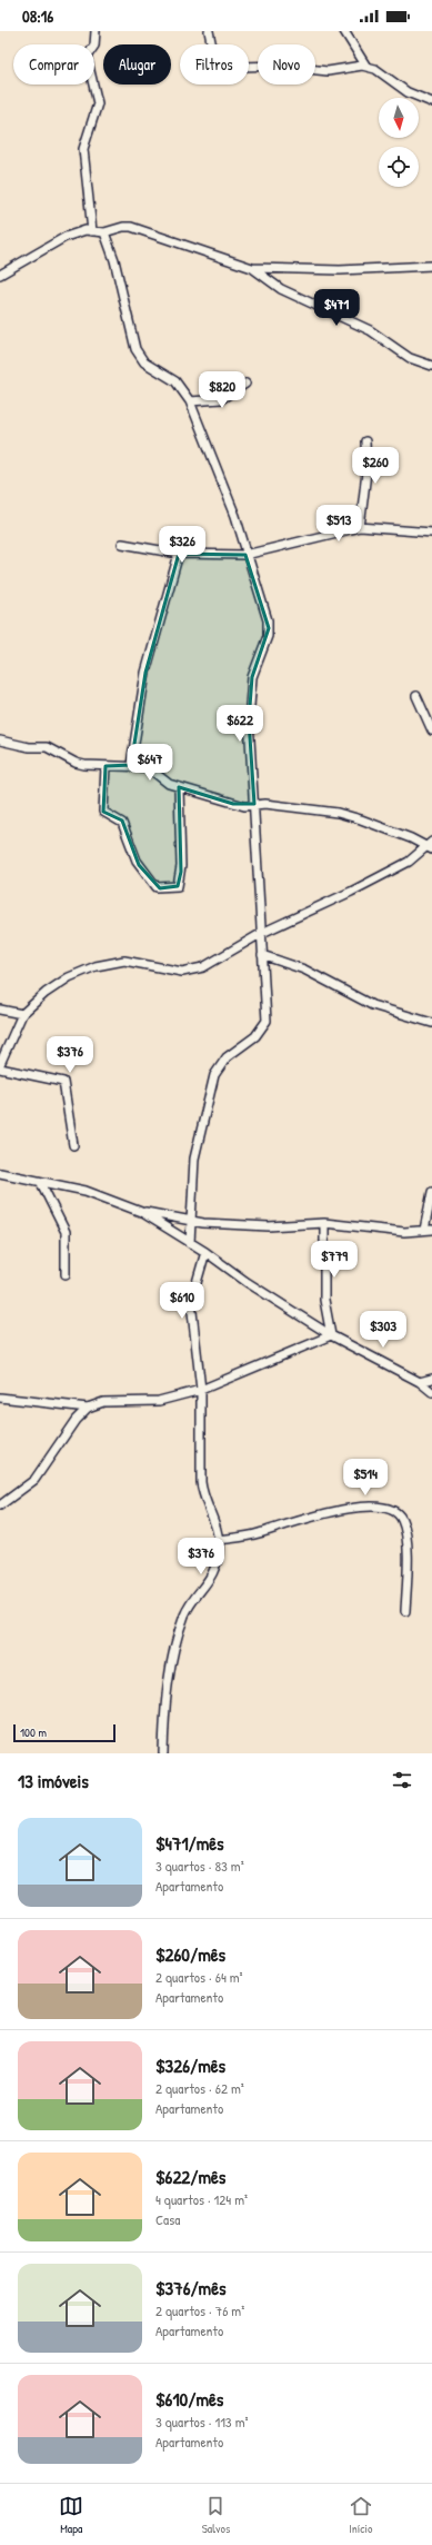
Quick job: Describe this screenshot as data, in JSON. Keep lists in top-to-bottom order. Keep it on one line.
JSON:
{"scale_bar":"100 m","north":"bottom","page":{"status":"08:16","chip":["Comprar","Alugar","Filtros","Novo"],"price":["$471","$820","$260","$513","$326","$622","$647","$376","$779","$610","$303","$514","$376"],"scale":"100 m","heading":"13 imóveis","list":[{"name":"$471/mês","note":"3 quartos · 83 m² · Apartamento"},{"name":"$260/mês","note":"2 quartos · 64 m² · Apartamento"},{"name":"$326/mês","note":"2 quartos · 62 m² · Apartamento"},{"name":"$622/mês","note":"4 quartos · 124 m² · Casa"},{"name":"$376/mês","note":"2 quartos · 76 m² · Apartamento"},{"name":"$610/mês","note":"3 quartos · 113 m² · Apartamento"}],"tabs":["Mapa","Salvos","Início"]}}
